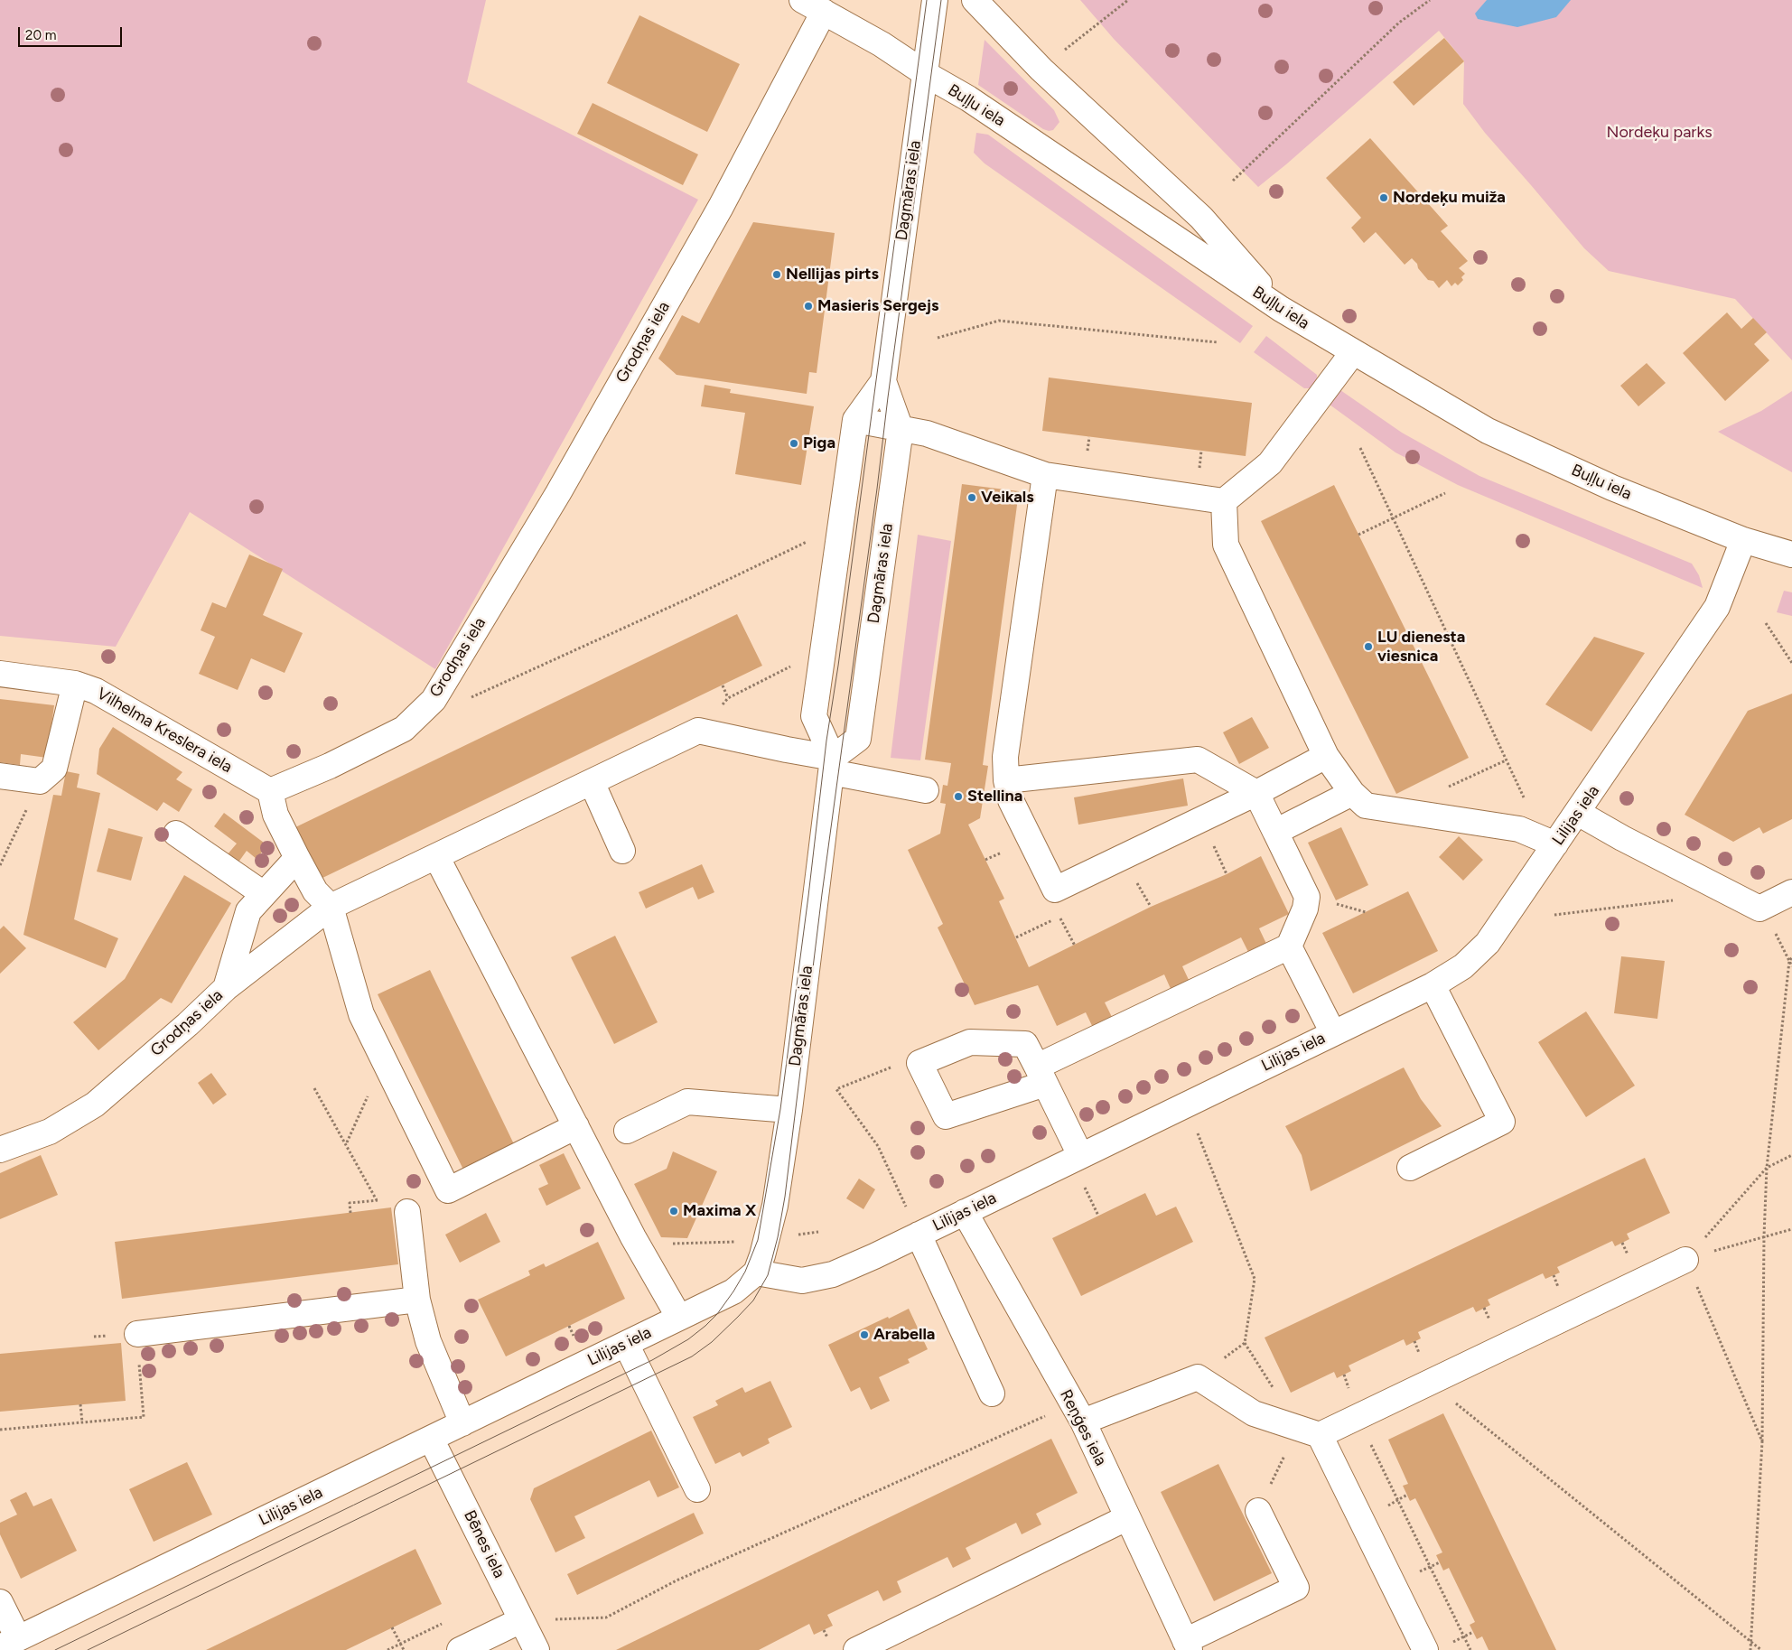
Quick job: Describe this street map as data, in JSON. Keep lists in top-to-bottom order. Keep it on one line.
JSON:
{"streets":{"street":["Buļļu iela","Dagmāras iela","Grodņas iela","Vilhelma Kreslera iela","Lilijas iela","Reņģes iela","Bēnes iela"]},"crossings":[["Buļļu iela","Dagmāras iela"],["Buļļu iela","Grodņas iela"],["Buļļu iela","Lilijas iela"],["Dagmāras iela","Lilijas iela"],["Grodņas iela","Vilhelma Kreslera iela"],["Lilijas iela","Reņģes iela"],["Lilijas iela","Bēnes iela"]],"parks":["Nordeķu parks"],"places":["Nordeķu muiža","Nellijas pirts","Masieris Sergejs","Piga","Veikals","LU dienesta viesnica","Stellina","Maxima X","Arabella"],"scale_bar":"20 m"}
